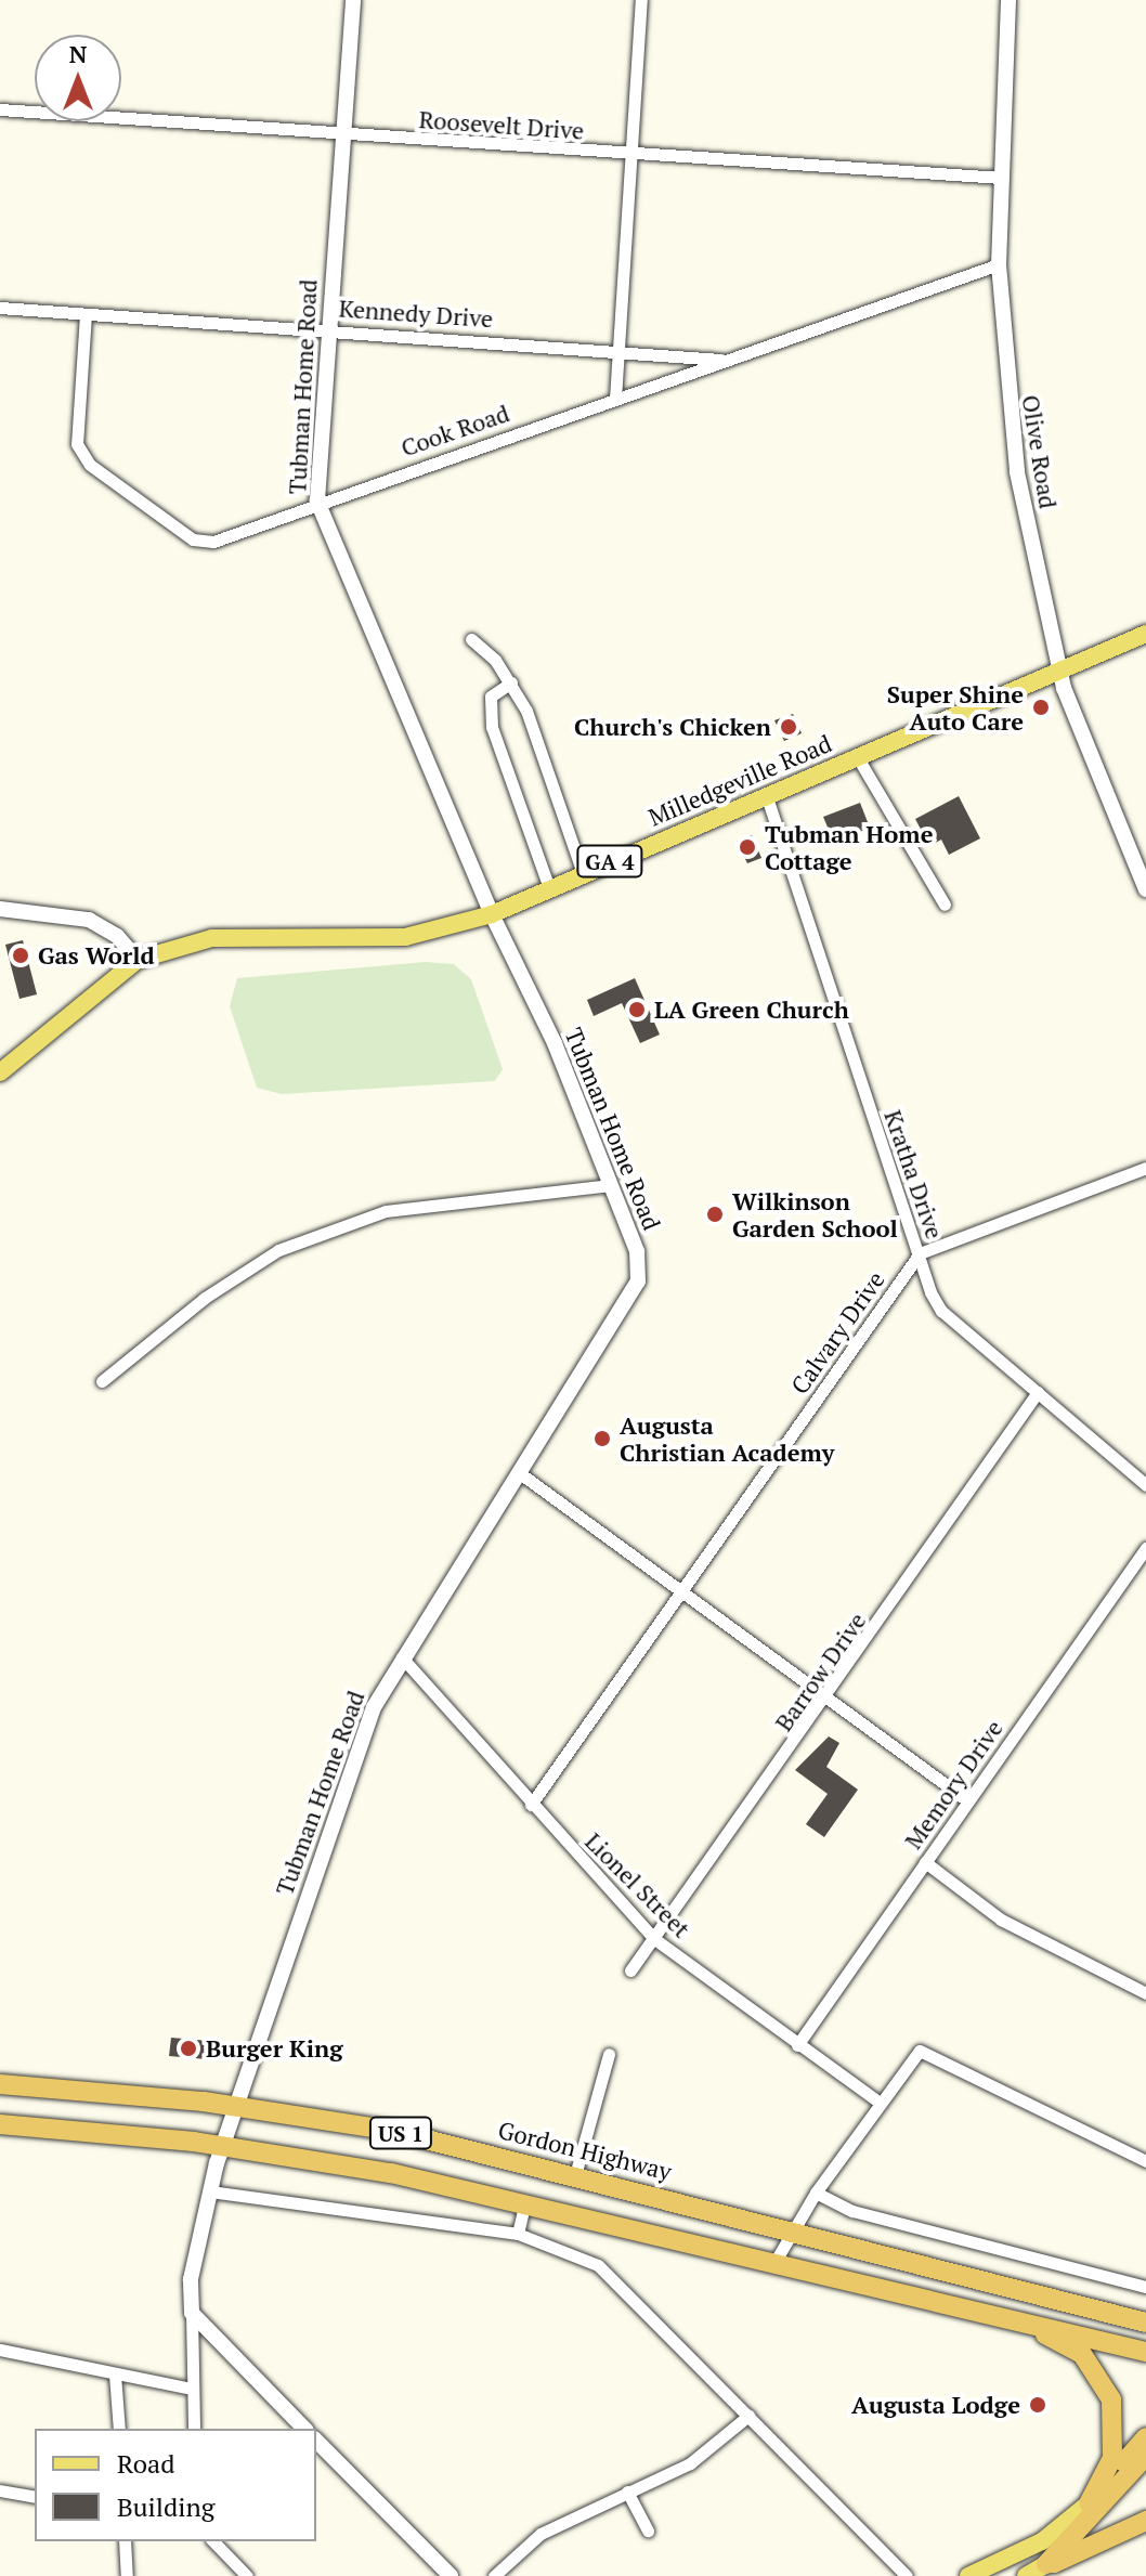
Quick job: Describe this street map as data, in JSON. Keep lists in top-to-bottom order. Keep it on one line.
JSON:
{"streets":{"highway":["US 1","Gordon Highway"],"main road":["Milledgeville Road","GA 4"],"street":["Roosevelt Drive","Kennedy Drive","Tubman Home Road","Cook Road","Olive Road","Kratha Drive","Calvary Drive","Barrow Drive","Memory Drive","Lionel Street"]},"crossings":[["Roosevelt Drive","Tubman Home Road"],["Roosevelt Drive","Olive Road"],["Kennedy Drive","Tubman Home Road"],["Kennedy Drive","Cook Road"],["Tubman Home Road","Cook Road"],["Tubman Home Road","Milledgeville Road"],["Tubman Home Road","Lionel Street"],["Tubman Home Road","US 1"],["Tubman Home Road","Gordon Highway"],["Cook Road","Olive Road"],["Olive Road","Milledgeville Road"],["Milledgeville Road","GA 4"],["Milledgeville Road","Kratha Drive"],["Kratha Drive","Calvary Drive"],["Kratha Drive","Barrow Drive"],["Calvary Drive","Lionel Street"],["Barrow Drive","Lionel Street"],["Memory Drive","Lionel Street"]],"places":["Super Shine Auto Care","Church's Chicken","Tubman Home Cottage","Gas World","LA Green Church","Wilkinson Garden School","Augusta Christian Academy","Burger King","Augusta Lodge"],"legend":["Road","Building"],"north":"top"}
